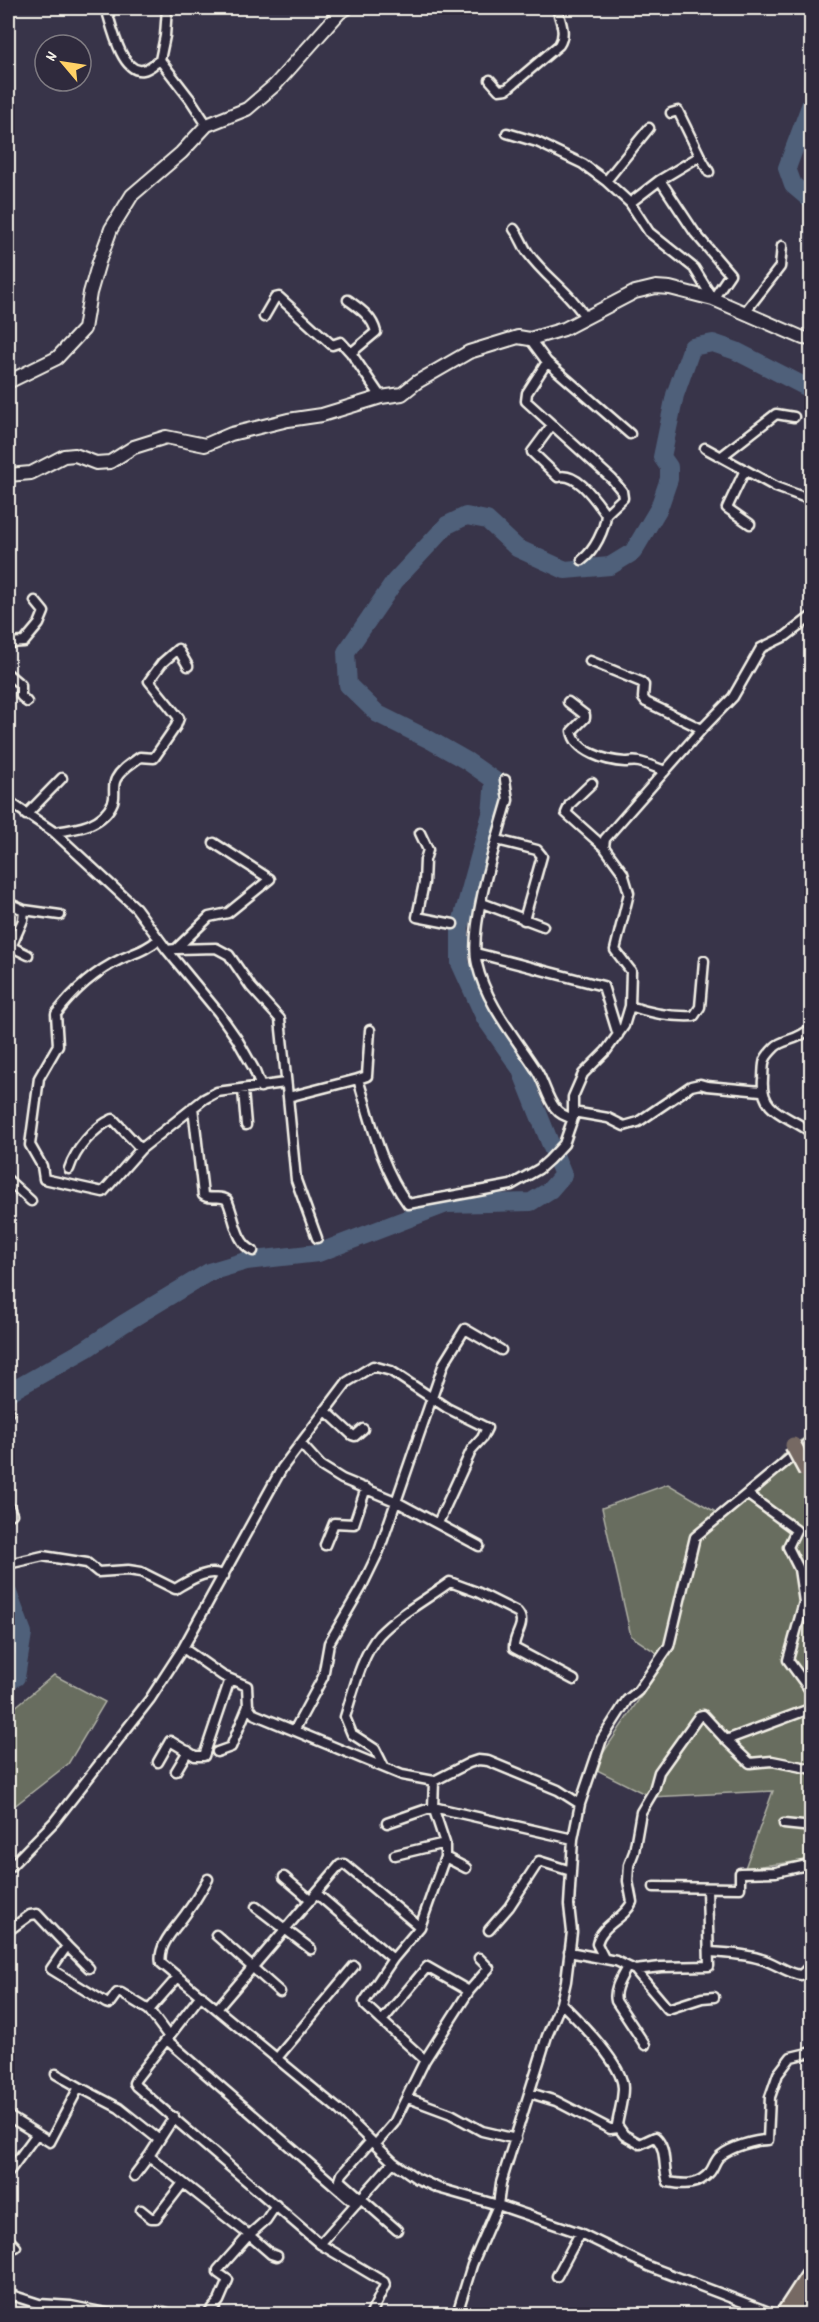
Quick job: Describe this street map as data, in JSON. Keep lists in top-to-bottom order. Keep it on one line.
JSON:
{"north":"top left"}
